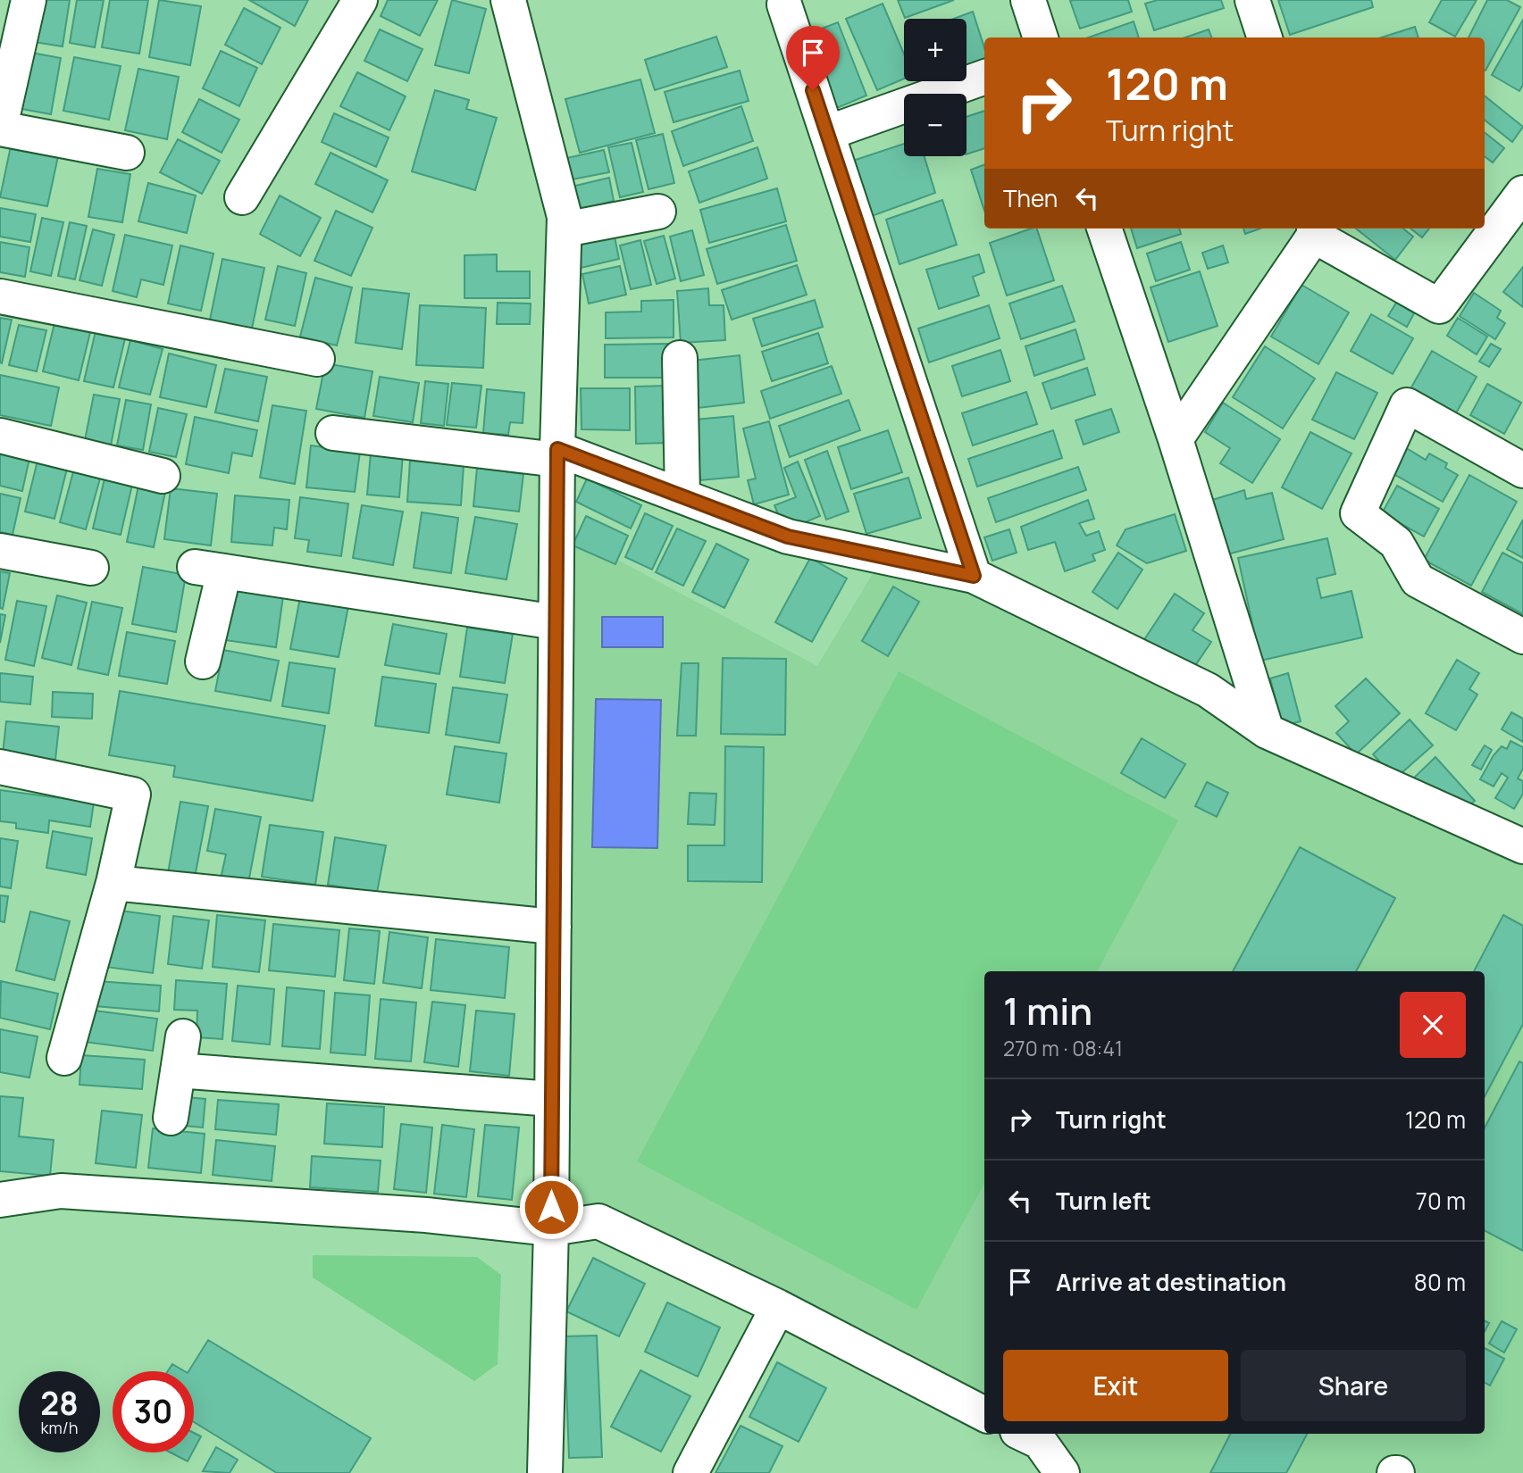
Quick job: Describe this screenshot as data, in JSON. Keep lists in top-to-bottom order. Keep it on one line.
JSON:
{"page":{"map_buttons":["+","−"],"turn":["120 m","Turn right"],"then":"Then","heading":["1 min","270 m · 08:41"],"list":[{"name":"Turn right","value":"120 m"},{"name":"Turn left","value":"70 m"},{"name":"Arrive at destination","value":"80 m"}],"buttons":["Exit","Share"],"speed":"28 km/h","limit":"30"}}
